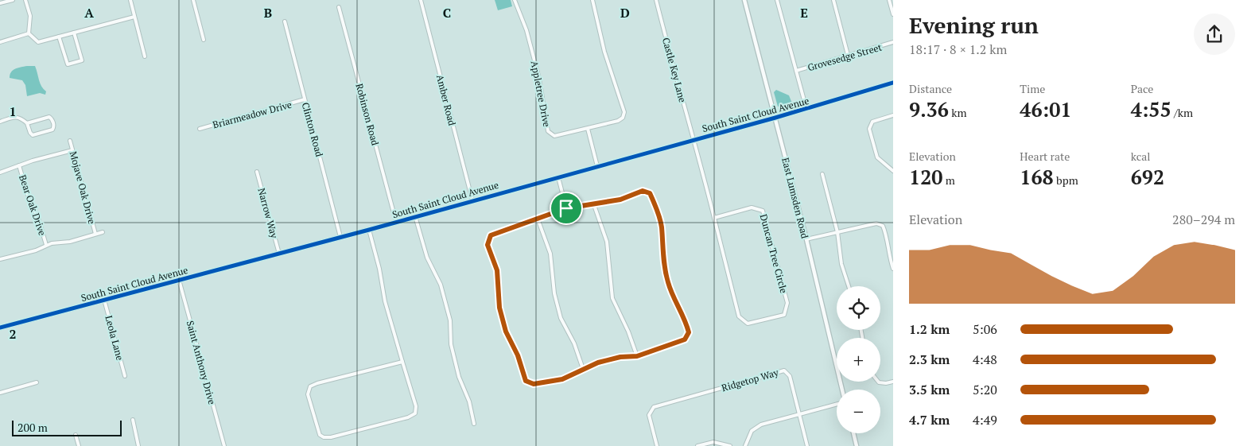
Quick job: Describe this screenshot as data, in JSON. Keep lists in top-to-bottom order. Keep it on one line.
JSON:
{"streets":{"street":["Grovesedge Street","Castle Key Lane","Appletree Drive","Amber Road","Briarmeadow Drive","Robinson Road","South Saint Cloud Avenue","Clinton Road","Mojave Oak Drive","East Lumsden Road","Bear Oak Drive","Narrow Way","Duncan Tree Circle","Leola Lane","Saint Anthony Drive","Ridgetop Way"]},"crossings":[["Castle Key Lane","South Saint Cloud Avenue"],["Castle Key Lane","Duncan Tree Circle"],["Amber Road","South Saint Cloud Avenue"],["Briarmeadow Drive","Clinton Road"],["Robinson Road","South Saint Cloud Avenue"],["South Saint Cloud Avenue","Clinton Road"],["South Saint Cloud Avenue","East Lumsden Road"],["South Saint Cloud Avenue","Narrow Way"],["South Saint Cloud Avenue","Duncan Tree Circle"],["South Saint Cloud Avenue","Leola Lane"],["South Saint Cloud Avenue","Saint Anthony Drive"]],"scale_bar":"200 m","page":{"heading":["Evening run","18:17 · 8 × 1.2 km"],"stats":[["Distance","9.36 km"],["Time","46:01"],["Pace","4:55 /km"],["Elevation","120 m"],["Heart rate","168 bpm"],["kcal","692"]],"chart":["Elevation","280–294 m"],"map_buttons":["+","−"],"list":[{"name":"1.2 km","note":"5:06"},{"name":"2.3 km","note":"4:48"},{"name":"3.5 km","note":"5:20"},{"name":"4.7 km","note":"4:49"}],"scale":"200 m"},"grid":{"columns":["A","B","C","D","E"],"rows":["1","2"]}}
